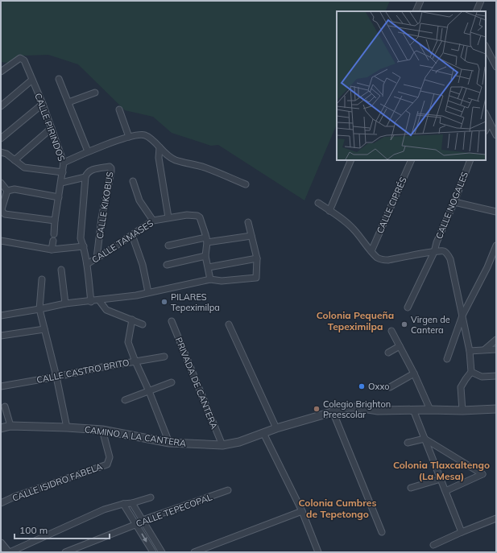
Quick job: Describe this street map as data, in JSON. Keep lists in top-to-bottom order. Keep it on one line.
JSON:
{"streets":{"street":["CALLE PIRINDOS","CALLE KIKOBUS","CALLE CIPRÉS","CALLE NOGALES","CALLE TAMASES","CALLE CASTRO BRITO","PRIVADA DE CANTERA","CAMINO A LA CANTERA","CALLE ISIDRO FABELA","CALLE TEPECOPAL"]},"crossings":[["CALLE PIRINDOS","CALLE KIKOBUS"],["CALLE KIKOBUS","CALLE TAMASES"],["PRIVADA DE CANTERA","CAMINO A LA CANTERA"],["CAMINO A LA CANTERA","CALLE ISIDRO FABELA"]],"districts":["Colonia Pequeña Tepeximilpa","Colonia Tlaxcaltengo (La Mesa)","Colonia Cumbres de Tepetongo"],"places":["PILARES Tepeximilpa","Virgen de Cantera","Oxxo","Colegio Brighton Preescolar"],"scale_bar":"100 m"}
